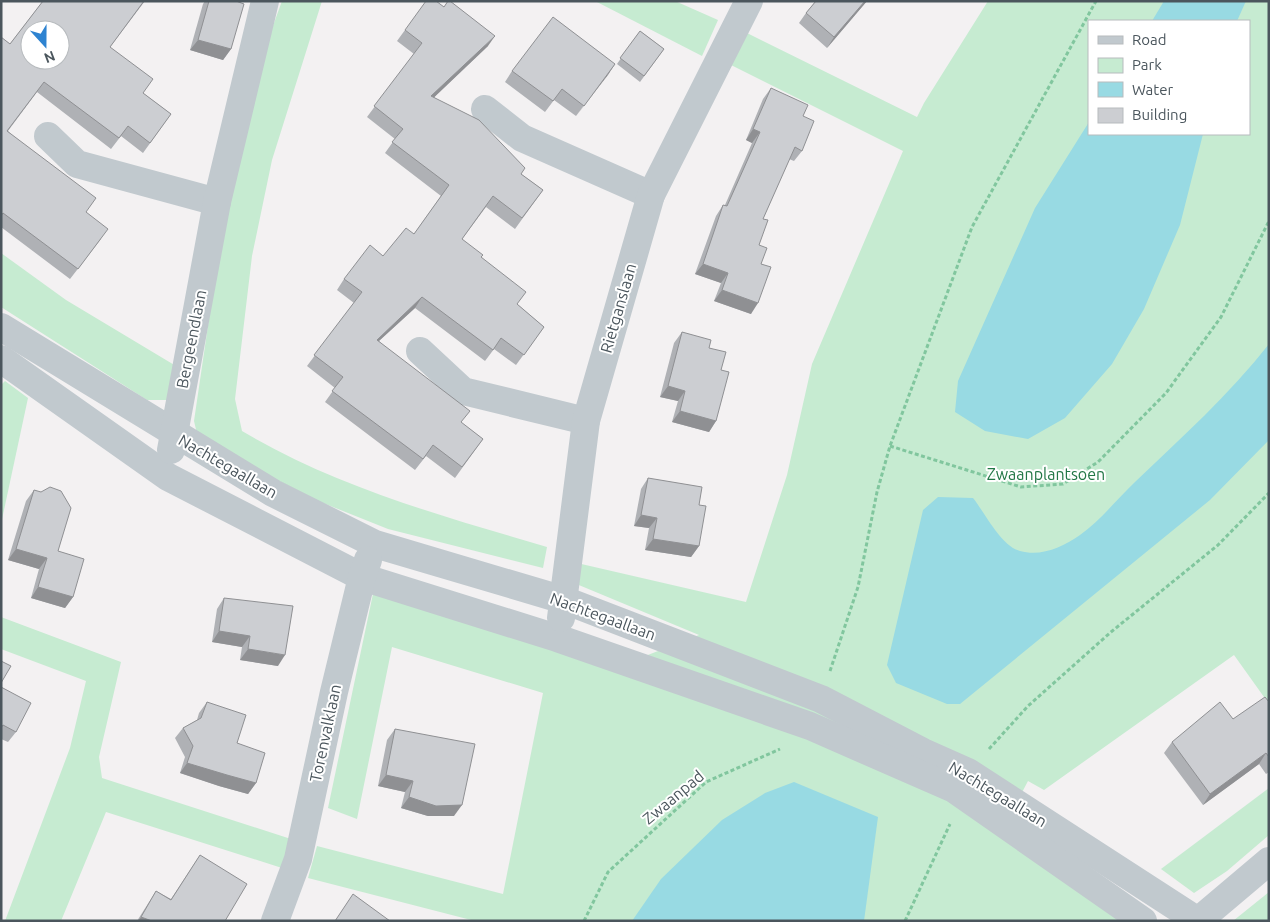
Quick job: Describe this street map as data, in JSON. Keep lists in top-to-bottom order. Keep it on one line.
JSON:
{"streets":{"street":["Rietganslaan","Bergeendlaan","Nachtegaallaan","Torenvalklaan"],"path":["Zwaanpad"]},"crossings":[["Rietganslaan","Nachtegaallaan"],["Bergeendlaan","Nachtegaallaan"],["Nachtegaallaan","Torenvalklaan"],["Nachtegaallaan","Zwaanpad"]],"parks":["Zwaanplantsoen"],"legend":["Road","Park","Water","Building"],"north":"bottom"}
